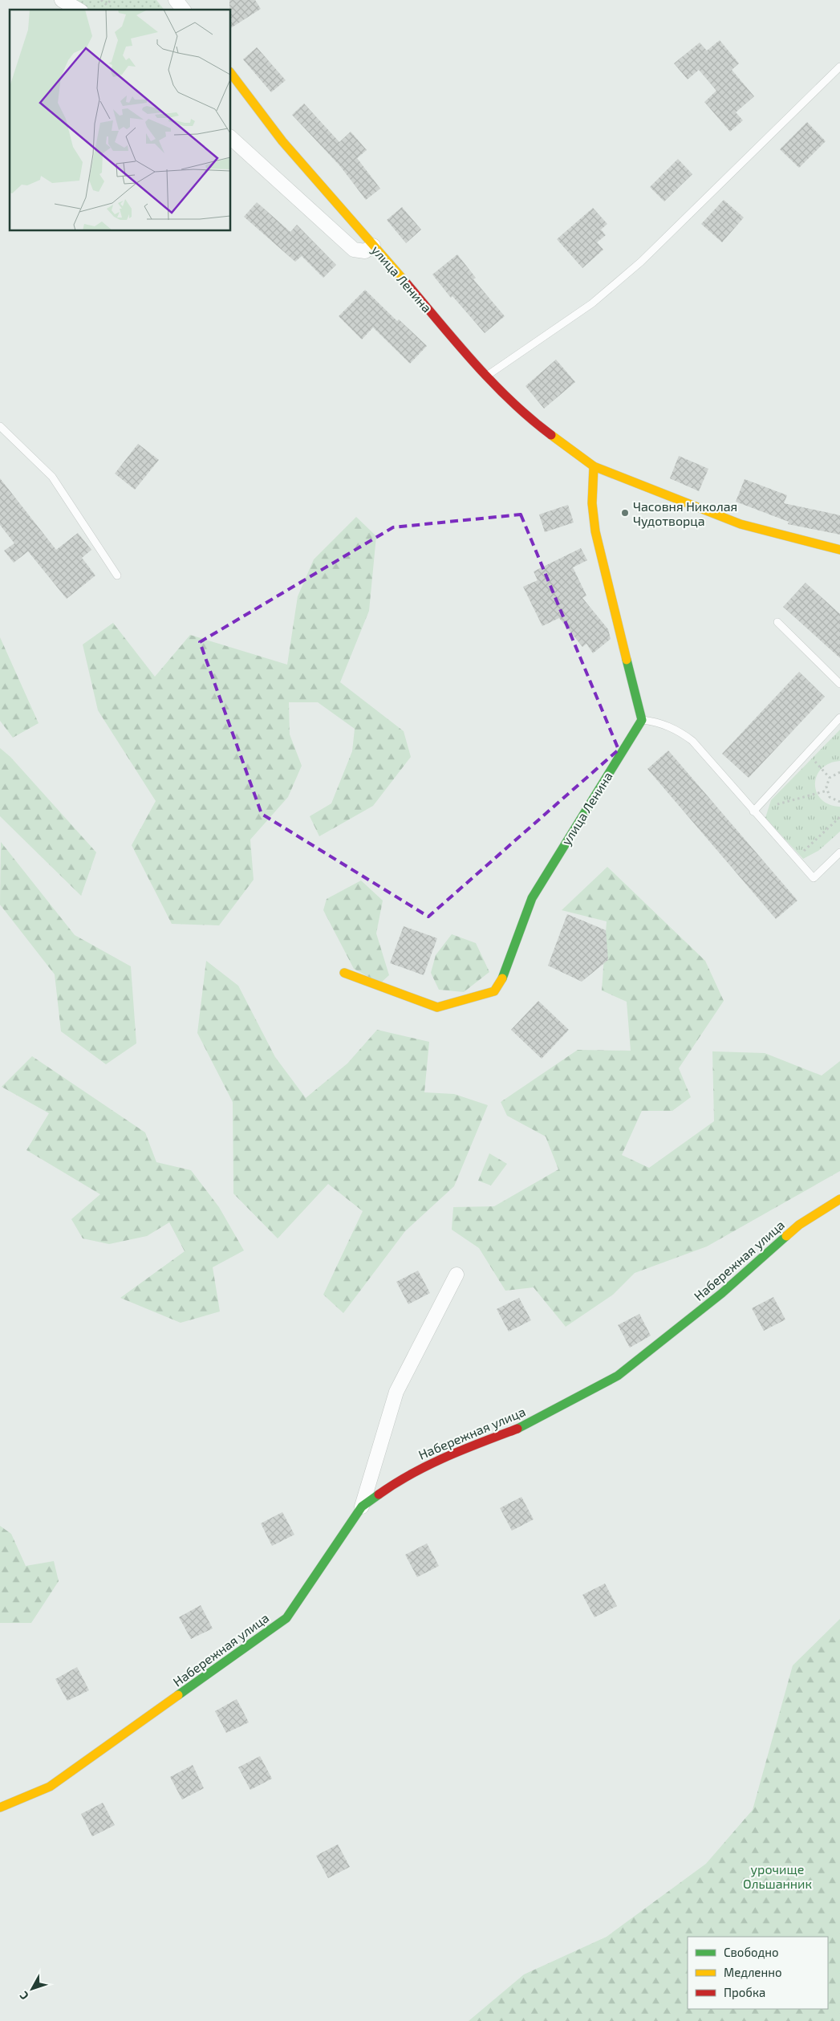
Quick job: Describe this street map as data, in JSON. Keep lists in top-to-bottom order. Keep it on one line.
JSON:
{"streets":{"street":["улица Ленина","Набережная улица"]},"parks":["урочище Ольшанник"],"places":["Часовня Николая Чудотворца"],"legend":["Свободно","Медленно","Пробка"],"north":"bottom left"}
